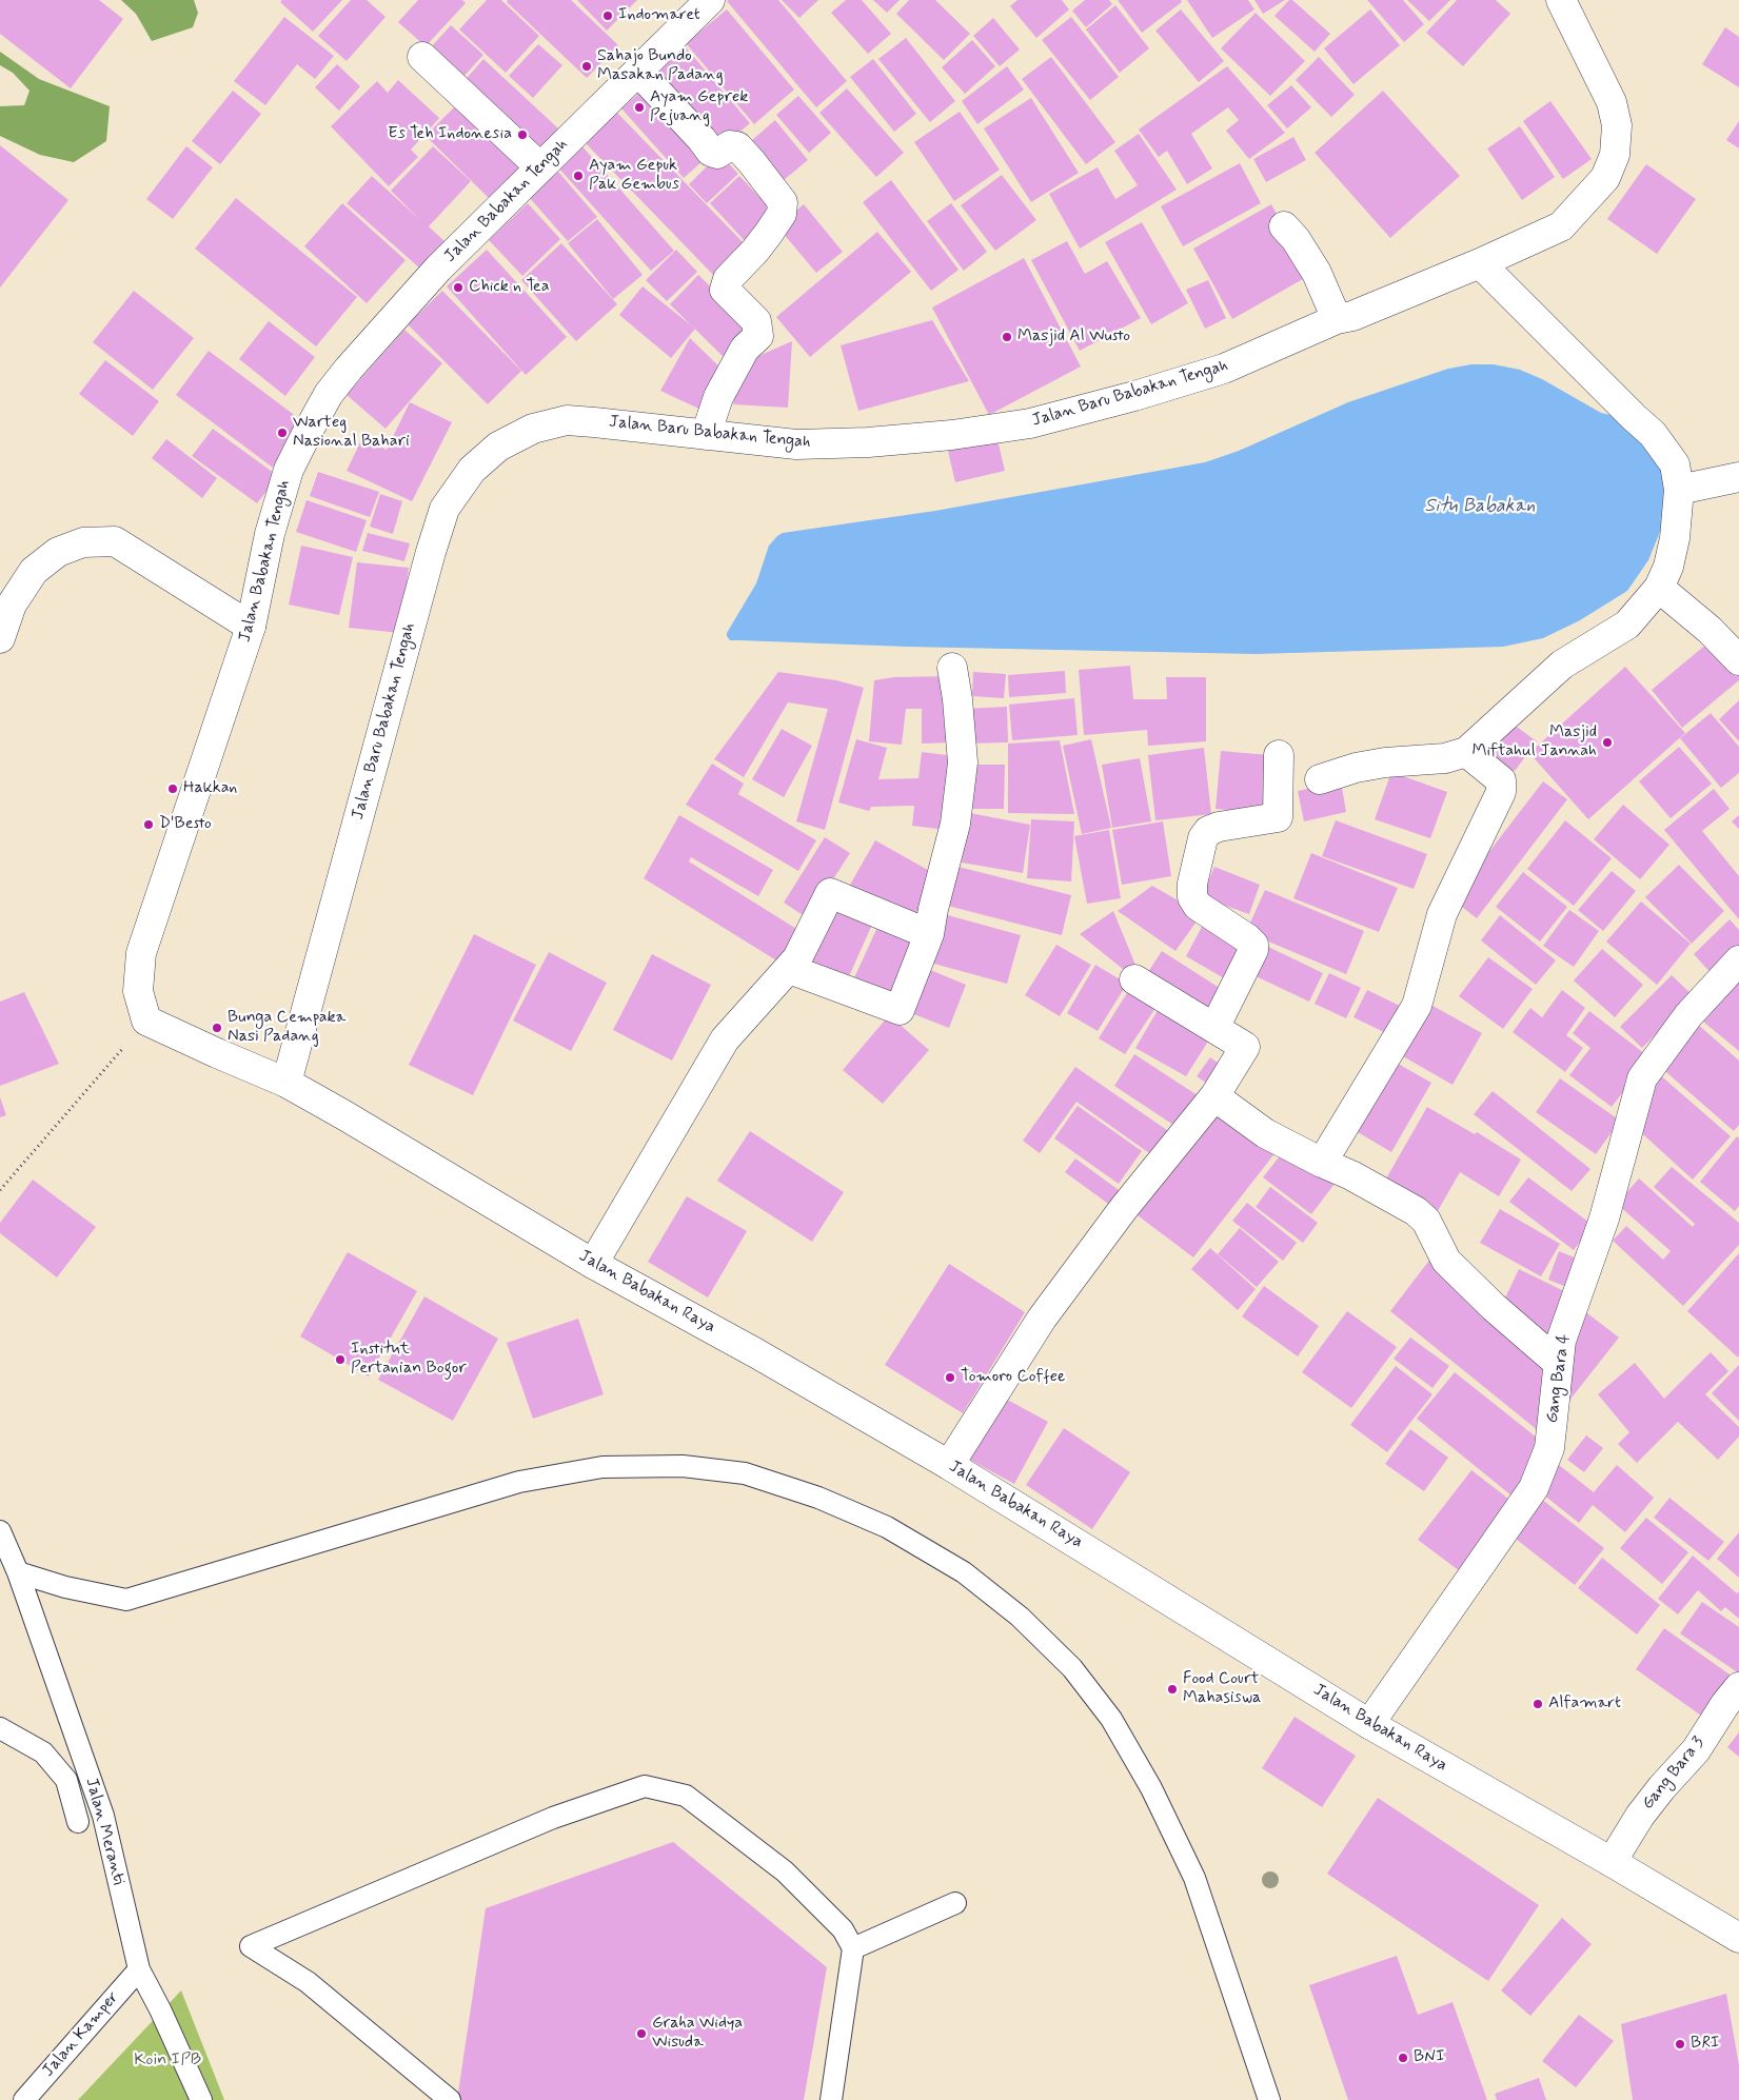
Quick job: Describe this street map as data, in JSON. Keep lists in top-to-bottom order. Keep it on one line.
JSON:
{"streets":{"street":["Jalan Babakan Tengah","Jalan Baru Babakan Tengah","Jalan Babakan Raya","Gang Bara 4","Gang Bara 3"],"lane":["Jalan Meranti","Jalan Kamper"]},"crossings":[["Jalan Baru Babakan Tengah","Jalan Babakan Raya"],["Jalan Babakan Raya","Gang Bara 4"],["Jalan Babakan Raya","Gang Bara 3"],["Jalan Meranti","Jalan Kamper"]],"water":["Situ Babakan"],"parks":["Koin IPB"],"places":["Indomaret","Sahajo Bundo Masakan Padang","Ayam Geprek Pejuang","Es Teh Indonesia","Ayam Gepuk Pak Gembus","Chick n Tea","Masjid Al Wusto","Warteg Nasional Bahari","Masjid Miftahul Jannah","Hakkan","D'Besto","Bunga Cempaka Nasi Padang","Institut Pertanian Bogor","Tomoro Coffee","Food Court Mahasiswa","Alfamart","Graha Widya Wisuda","BRI","BNI"]}
